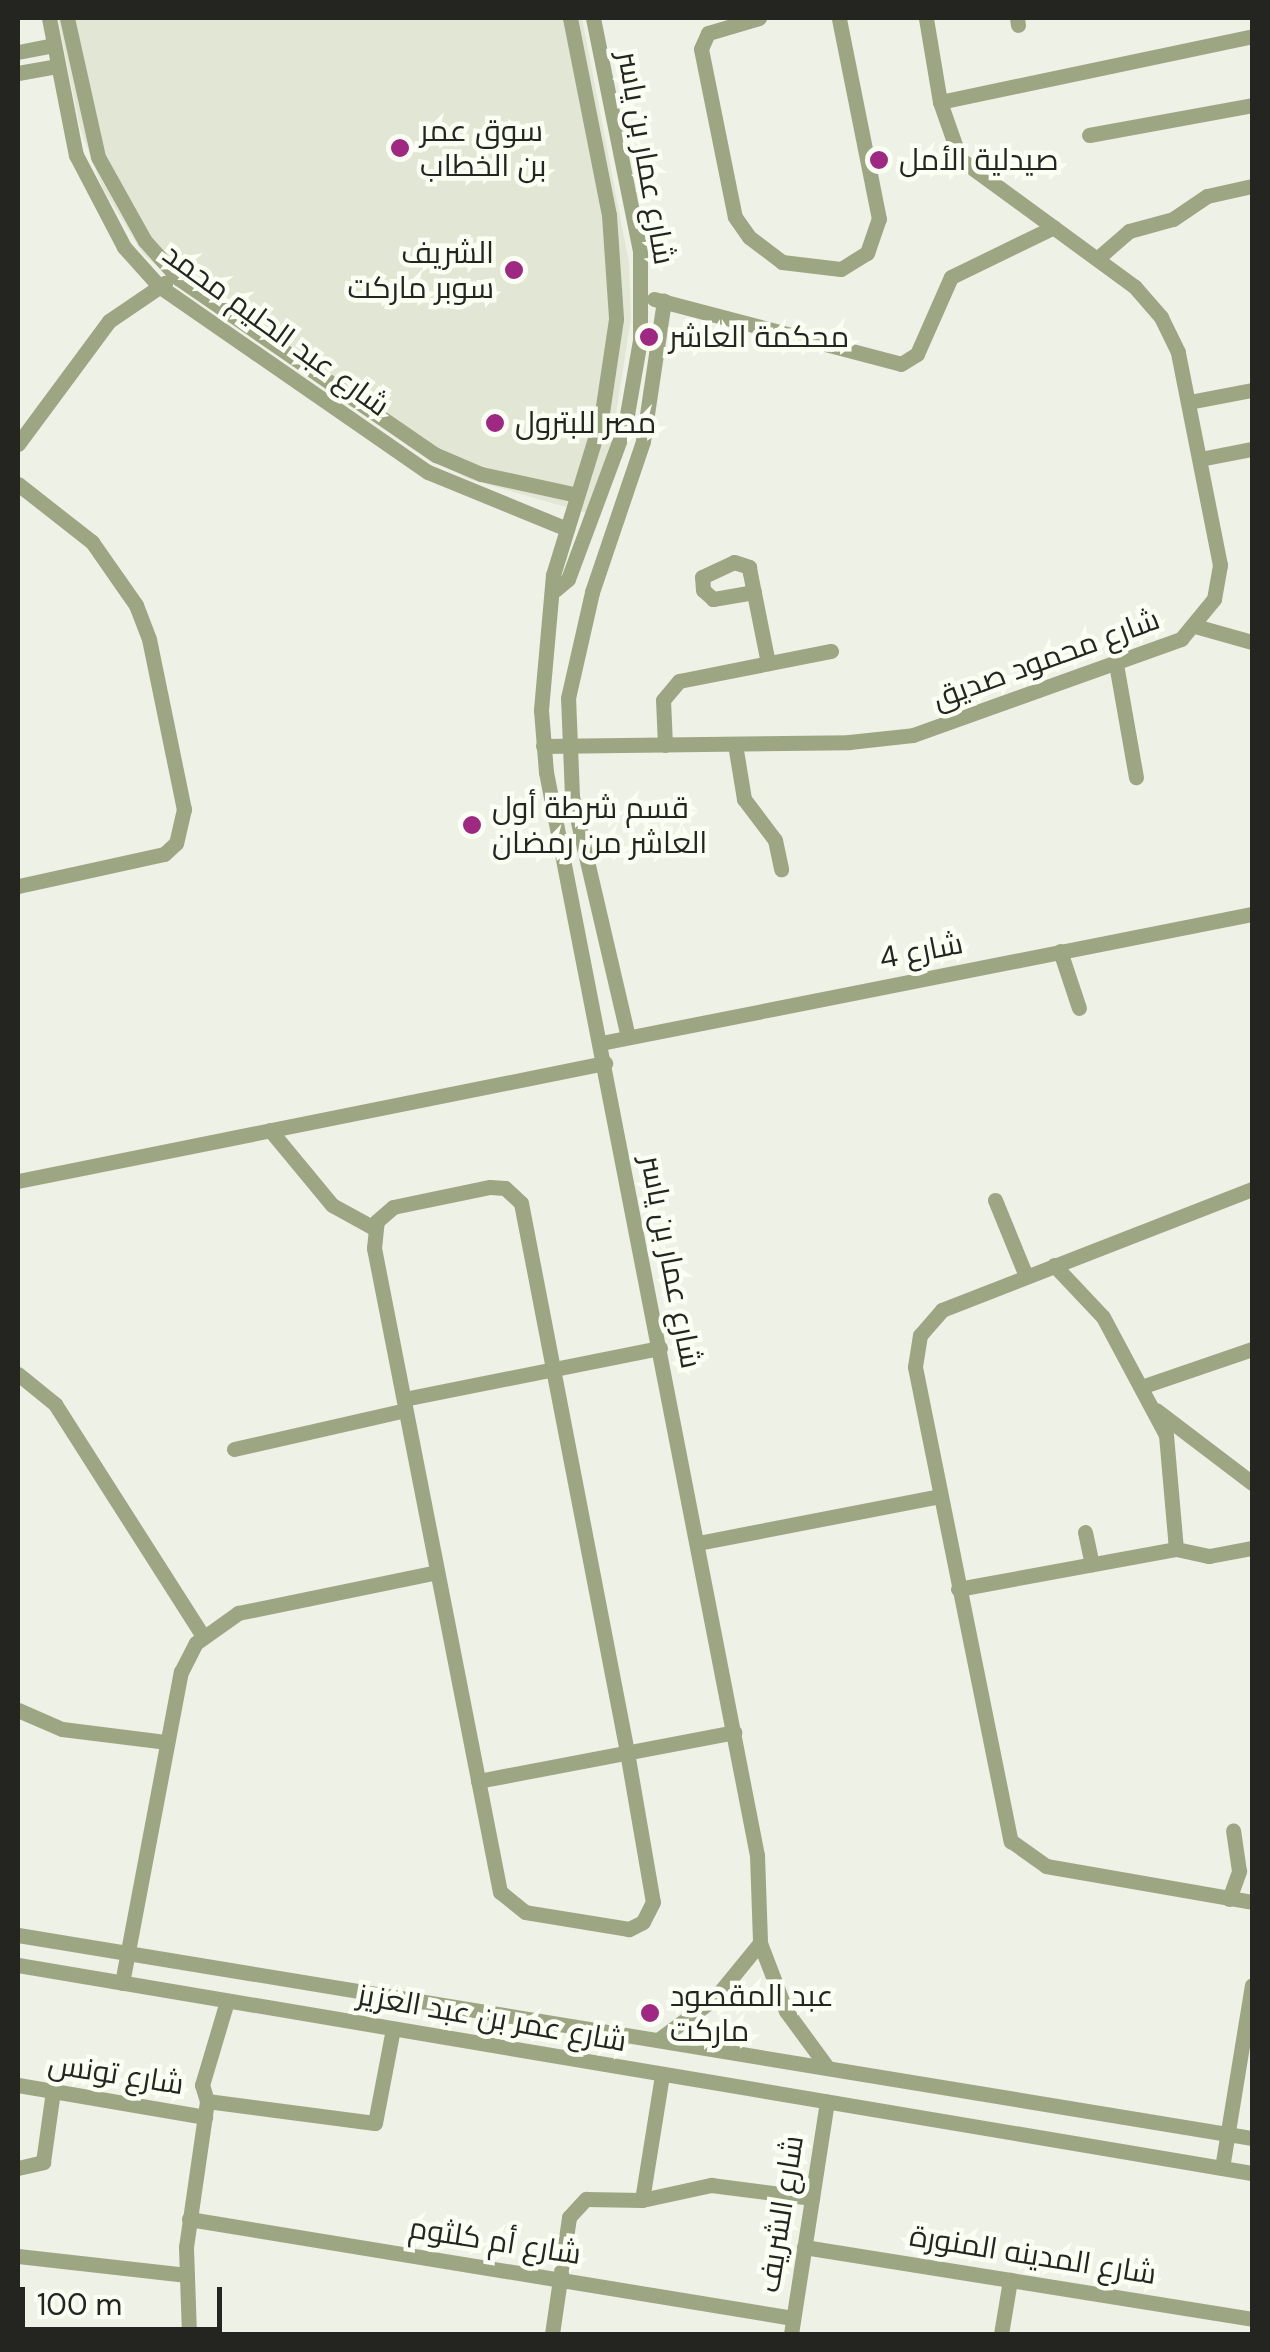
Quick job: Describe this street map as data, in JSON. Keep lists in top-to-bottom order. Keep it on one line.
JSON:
{"streets":{"street":["شارع عمار بن ياسر","شارع عبد الحليم محمد","شارع محمود صديق","شارع 4","شارع عمر بن عبد العزيز","شارع تونس","شارع الشريف","شارع أم كلثوم","شارع المدينه المنورة"]},"crossings":[["شارع عمار بن ياسر","شارع عبد الحليم محمد"],["شارع عمار بن ياسر","شارع محمود صديق"],["شارع عمار بن ياسر","شارع 4"],["شارع عمار بن ياسر","شارع عمر بن عبد العزيز"],["شارع عمر بن عبد العزيز","شارع تونس"],["شارع عمر بن عبد العزيز","شارع الشريف"],["شارع الشريف","شارع أم كلثوم"],["شارع الشريف","شارع المدينه المنورة"]],"places":["سوق عمر بن الخطاب","صيدلية الأمل","الشريف سوبر ماركت","محكمة العاشر","مصر للبترول","قسم شرطة أول العاشر من رمضان","عبد المقصود ماركت"],"scale_bar":"100 m"}
